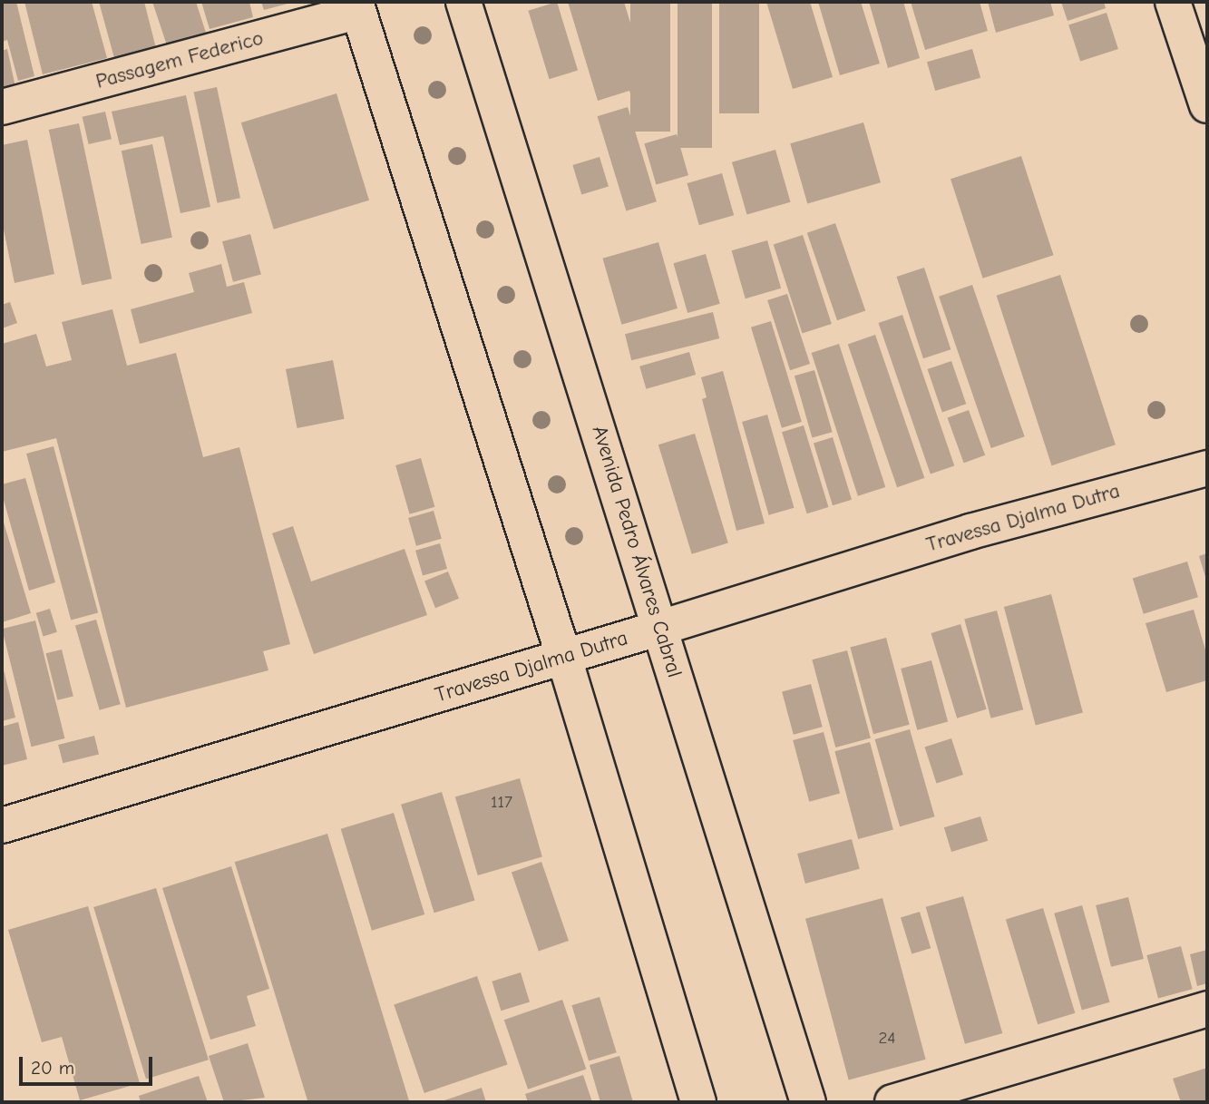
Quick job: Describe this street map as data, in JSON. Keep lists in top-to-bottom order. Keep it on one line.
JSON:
{"streets":{"main road":["Passagem Federico","Travessa Djalma Dutra","Avenida Pedro Álvares Cabral"]},"crossings":[["Travessa Djalma Dutra","Avenida Pedro Álvares Cabral"]],"house_numbers":["117","24"],"scale_bar":"20 m"}
